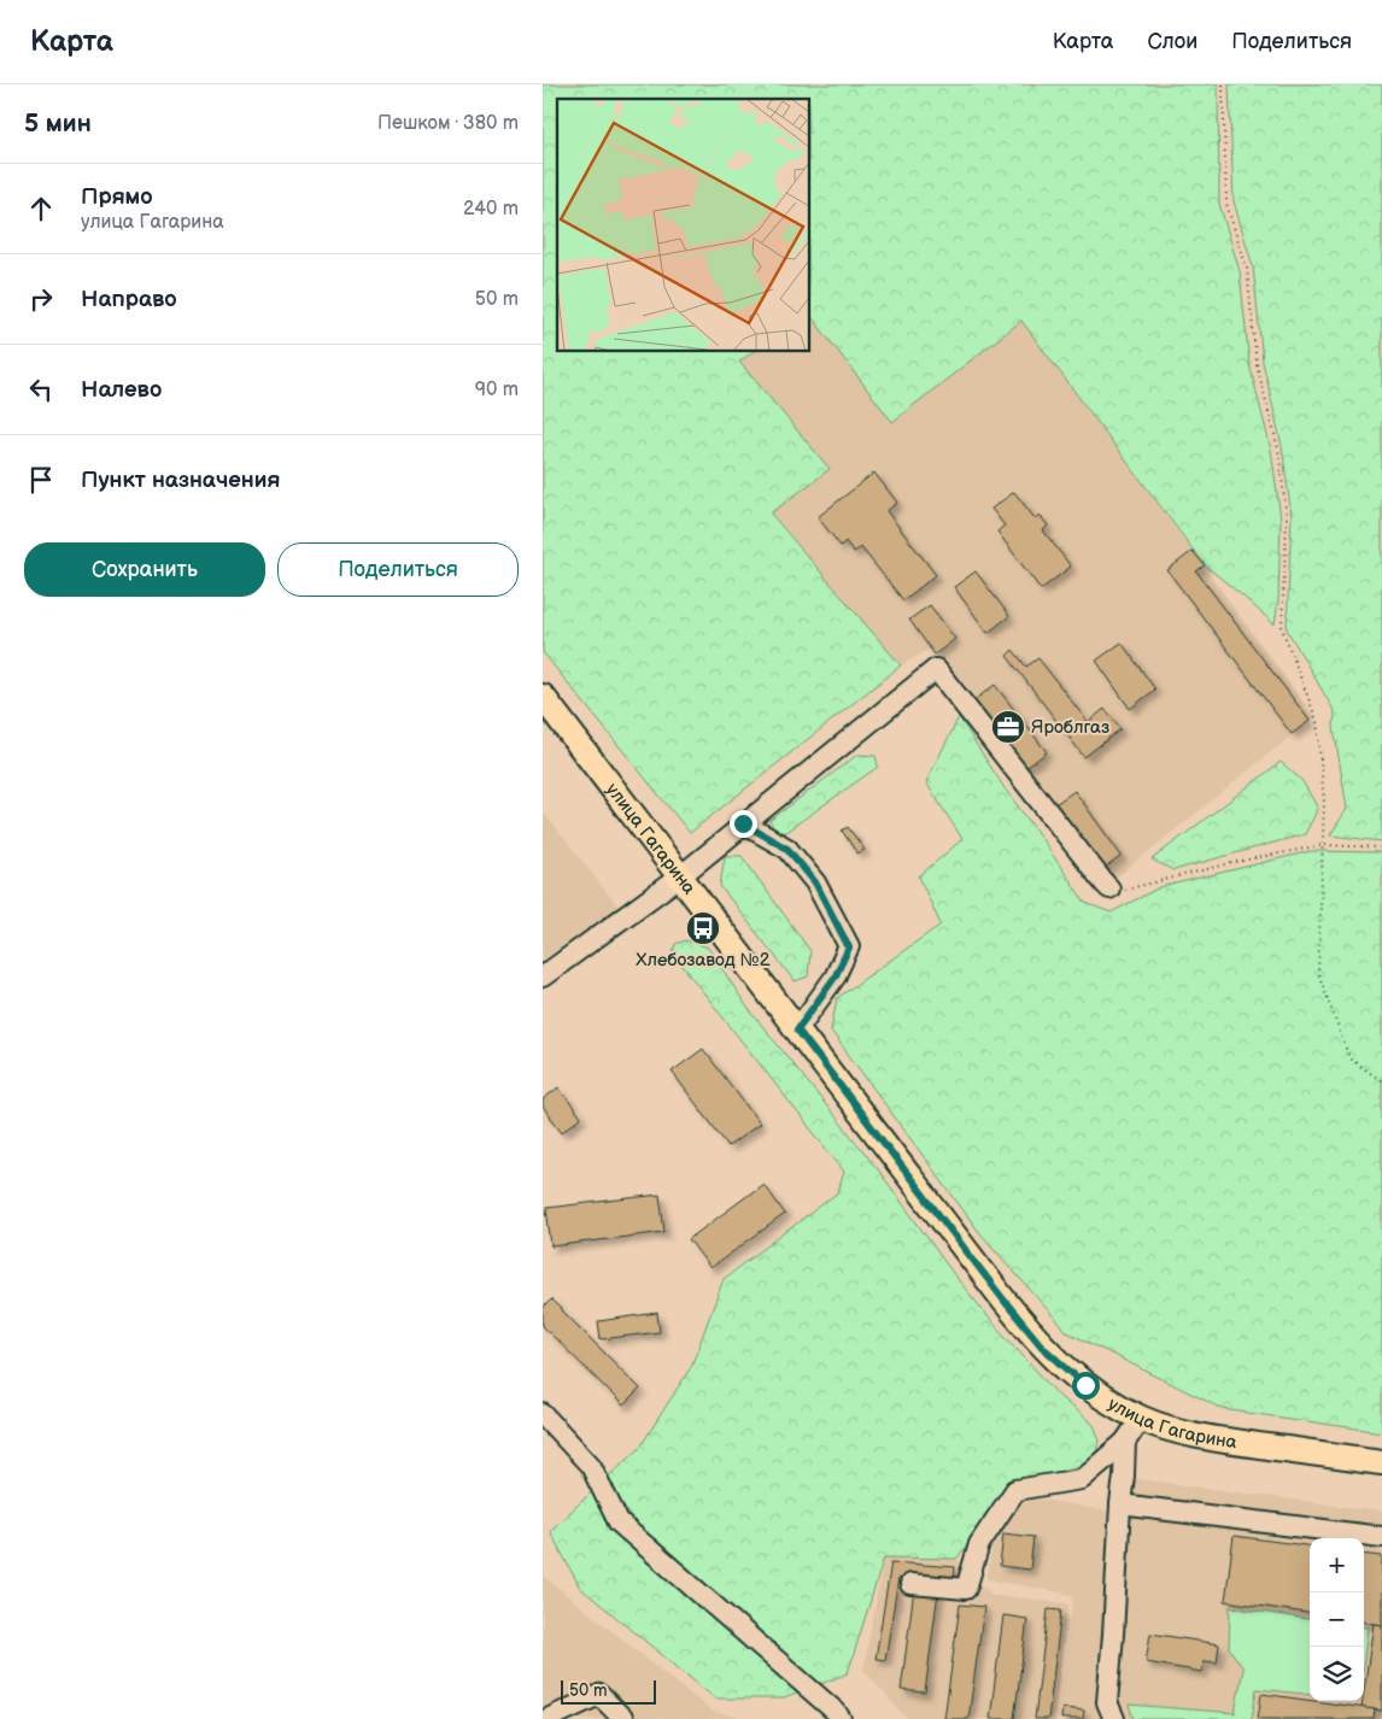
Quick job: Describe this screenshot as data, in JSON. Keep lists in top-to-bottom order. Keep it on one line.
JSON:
{"streets":{"main road":["улица Гагарина"]},"places":{"office":["Яроблгаз"],"bus stop":["Хлебозавод №2"]},"scale_bar":"50 m","page":{"header":"Карта","nav":["Карта","Слои","Поделиться"],"heading":["5 мин","Пешком · 380 m"],"list":[["Прямо","улица Гагарина","240 m"],["Направо","50 m"],["Налево","90 m"],"Пункт назначения"],"buttons":["Сохранить","Поделиться"],"map_buttons":["+","−"],"scale":"50 m"}}
